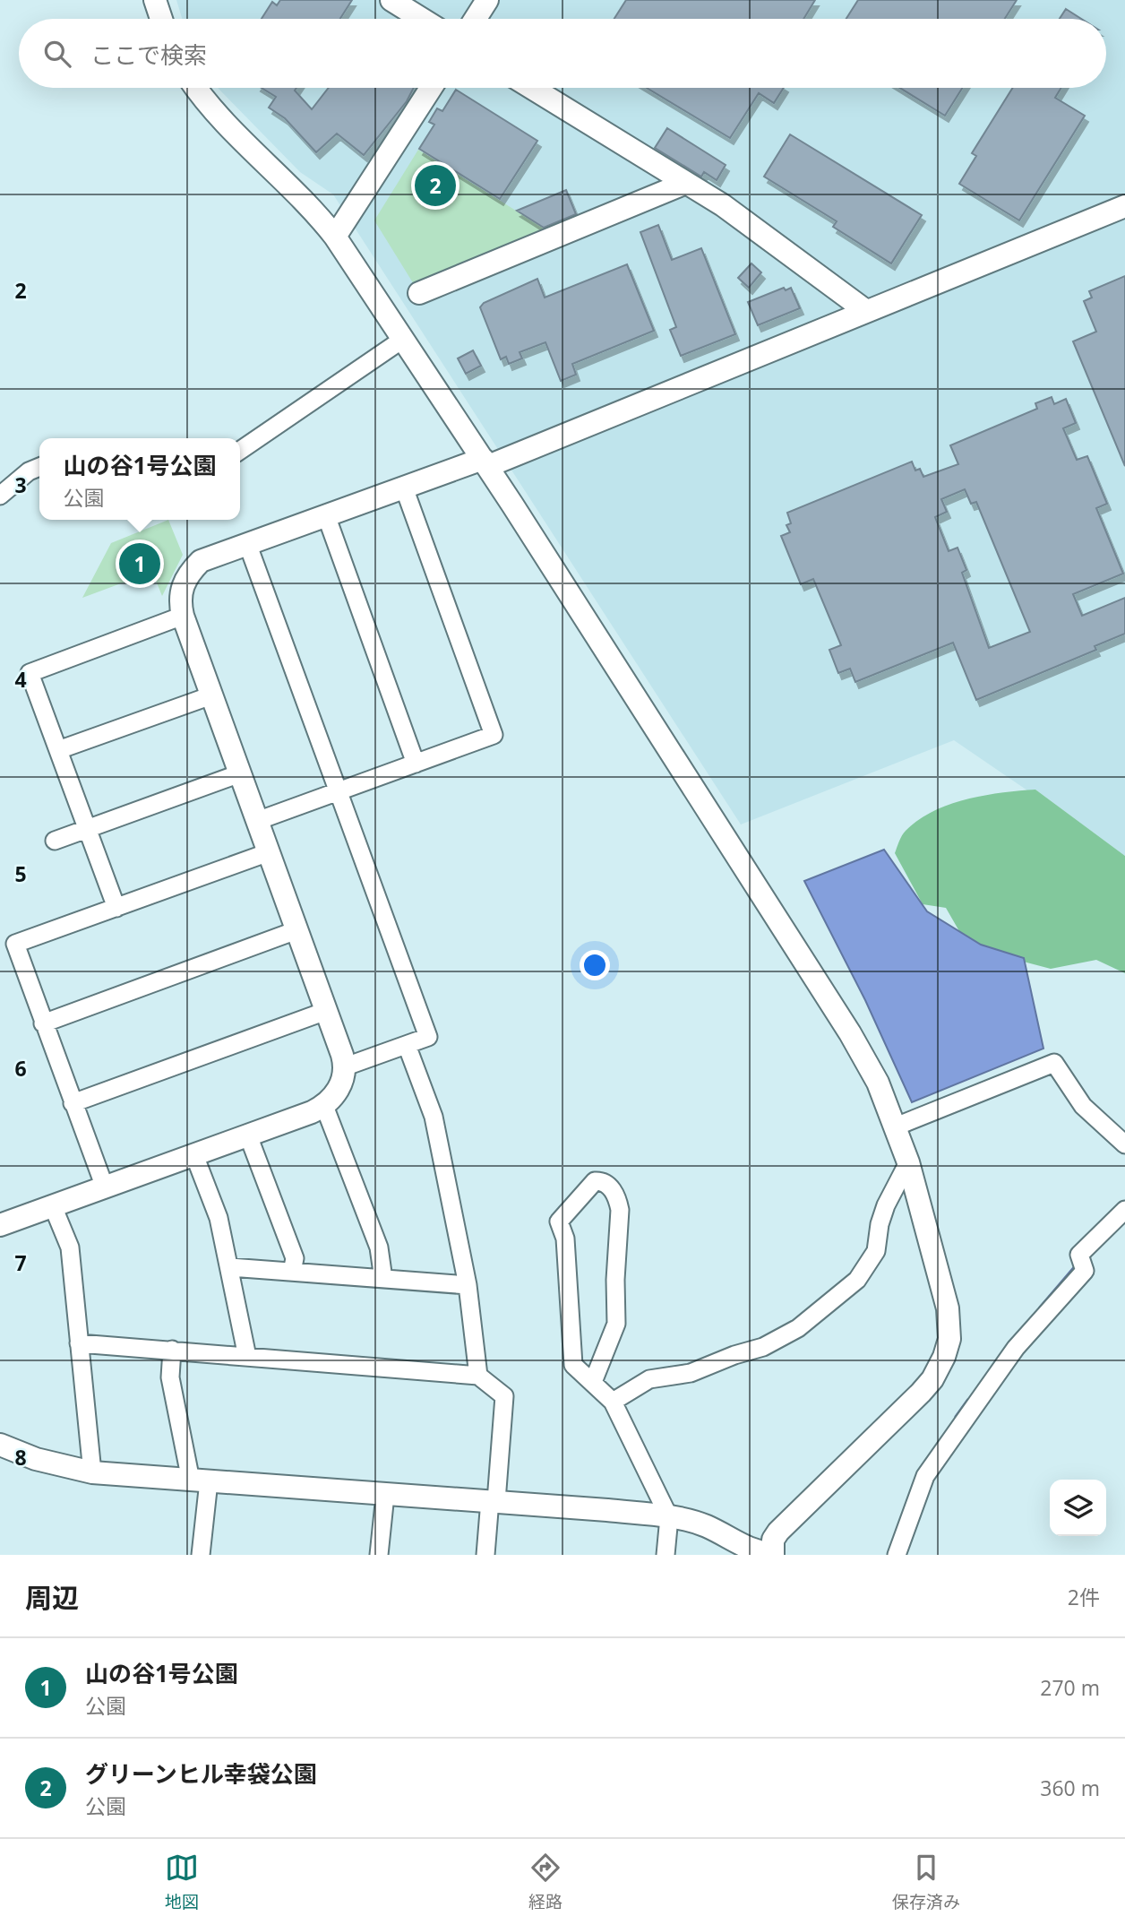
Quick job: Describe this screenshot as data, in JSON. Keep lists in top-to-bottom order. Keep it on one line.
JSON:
{"page":{"search":"ここで検索","pins":["2","1"],"popup":["山の谷1号公園","公園"],"heading":["周辺","2件"],"list":[{"mark":"1","name":"山の谷1号公園","note":"公園","value":"270 m"},{"mark":"2","name":"グリーンヒル幸袋公園","note":"公園","value":"360 m"}],"nav":["地図","経路","保存済み"]},"grid":{"rows":["2","3","4","5","6","7","8"]}}
